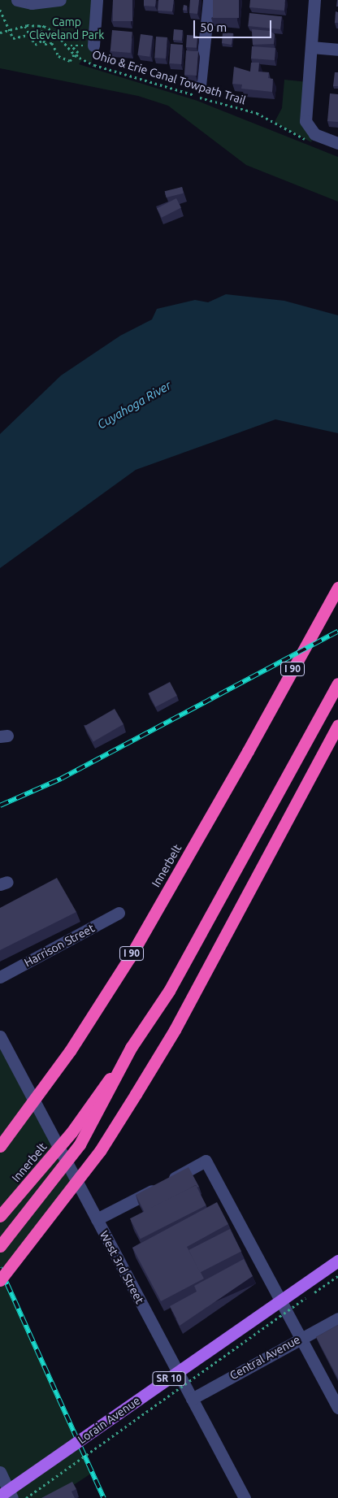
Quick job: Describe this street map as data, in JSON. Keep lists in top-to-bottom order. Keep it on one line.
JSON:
{"streets":{"highway":["I 90","Innerbelt"],"main road":["SR 10","Lorain Avenue"],"street":["Harrison Street","West 3rd Street","Central Avenue"],"path":["Ohio & Erie Canal Towpath Trail"]},"crossings":[["West 3rd Street","Central Avenue"]],"water":["Cuyahoga River"],"parks":["Camp Cleveland Park"],"scale_bar":"50 m"}
